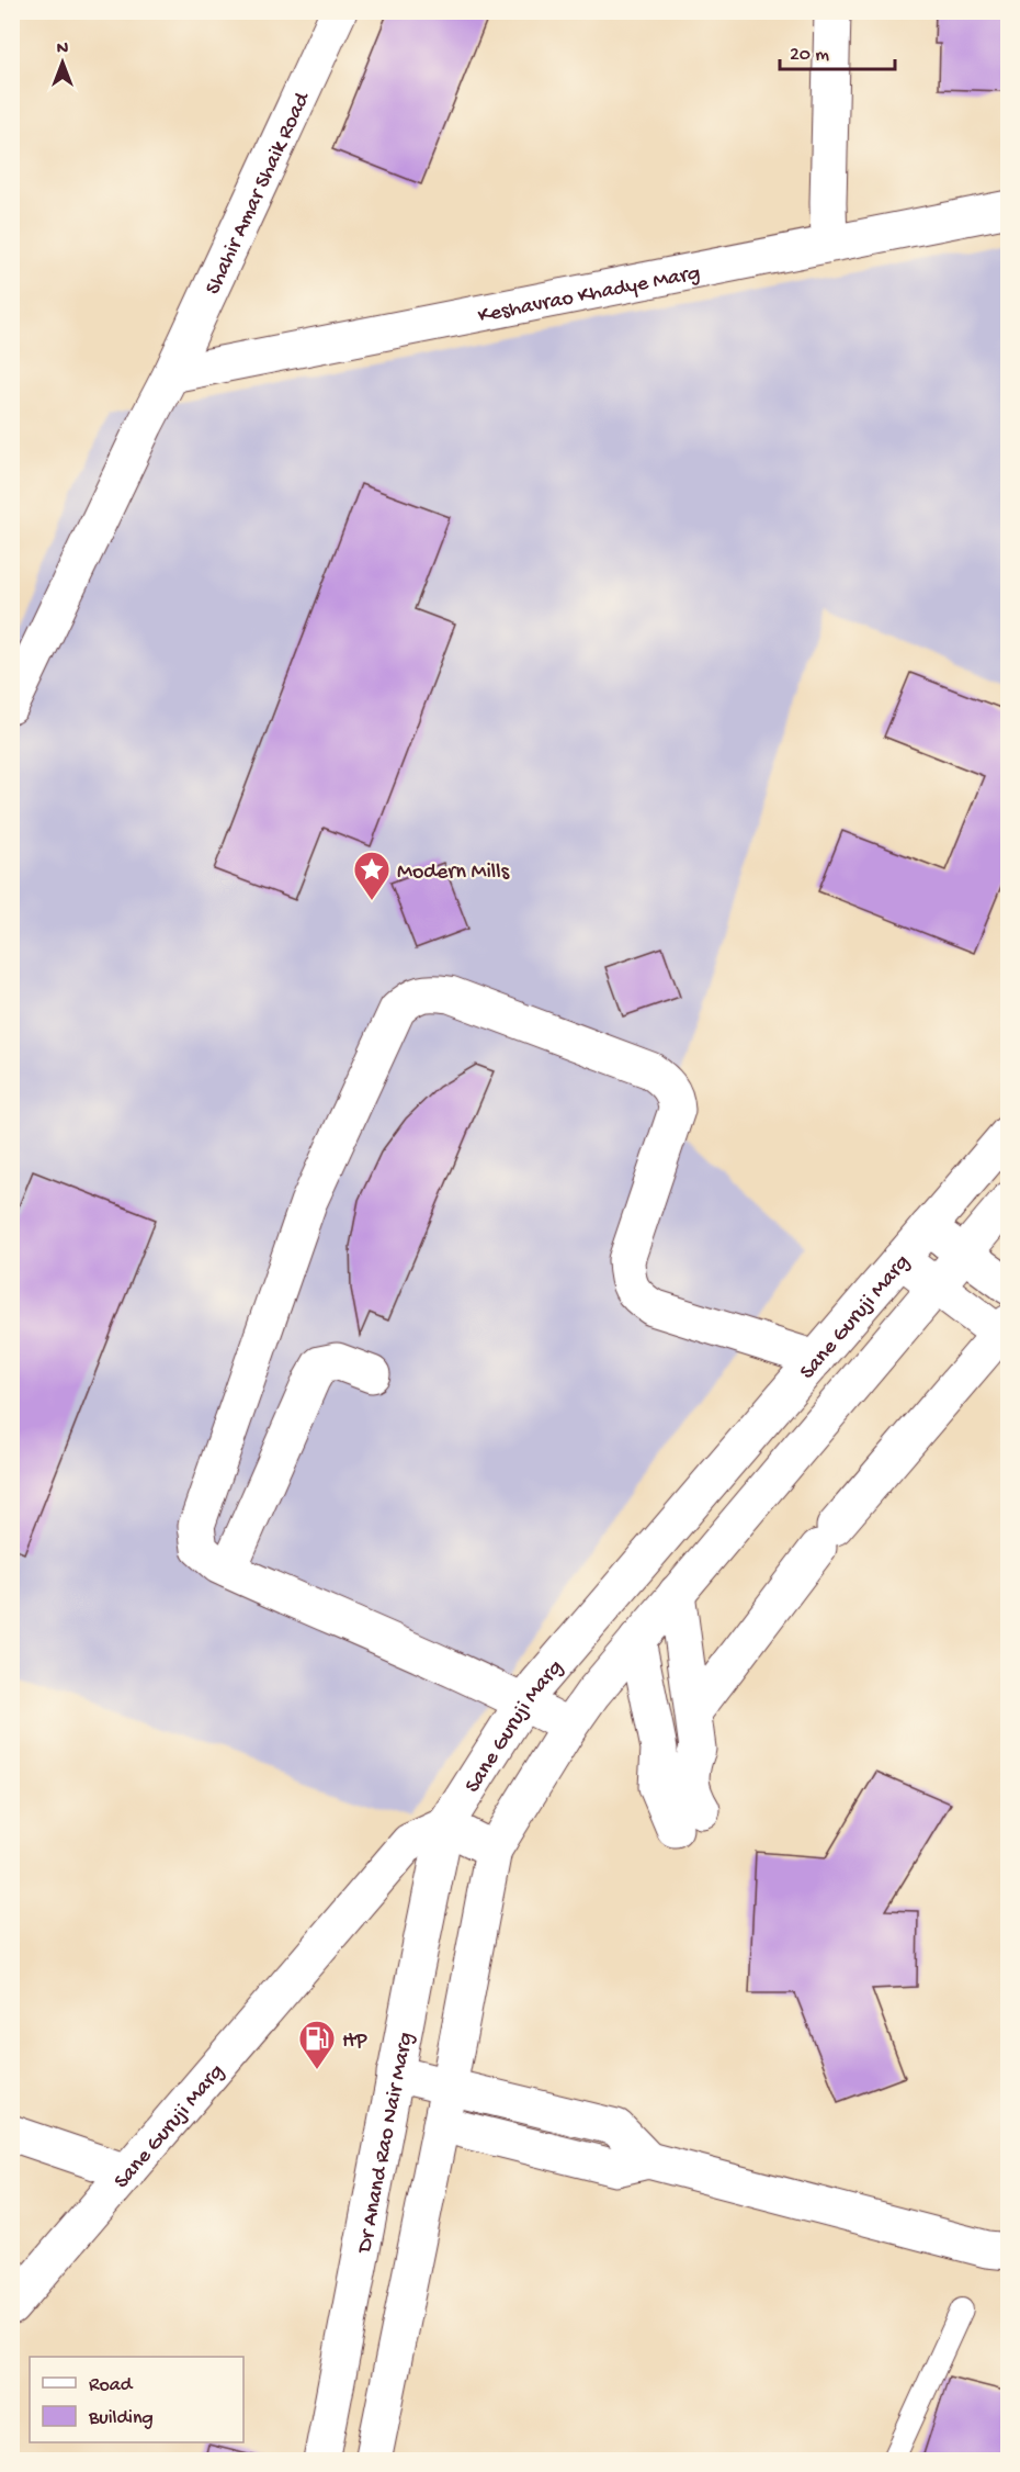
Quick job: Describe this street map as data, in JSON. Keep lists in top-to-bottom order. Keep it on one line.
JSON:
{"streets":{"street":["Shahir Amar Shaik Road","Keshavrao Khadye Marg","Sane Guruji Marg","Dr Anand Rao Nair Marg"]},"crossings":[["Shahir Amar Shaik Road","Keshavrao Khadye Marg"],["Sane Guruji Marg","Dr Anand Rao Nair Marg"]],"places":{"place":["Modern Mills"],"fuel station":["HP"]},"legend":["Road","Building"],"scale_bar":"20 m","north":"top"}
